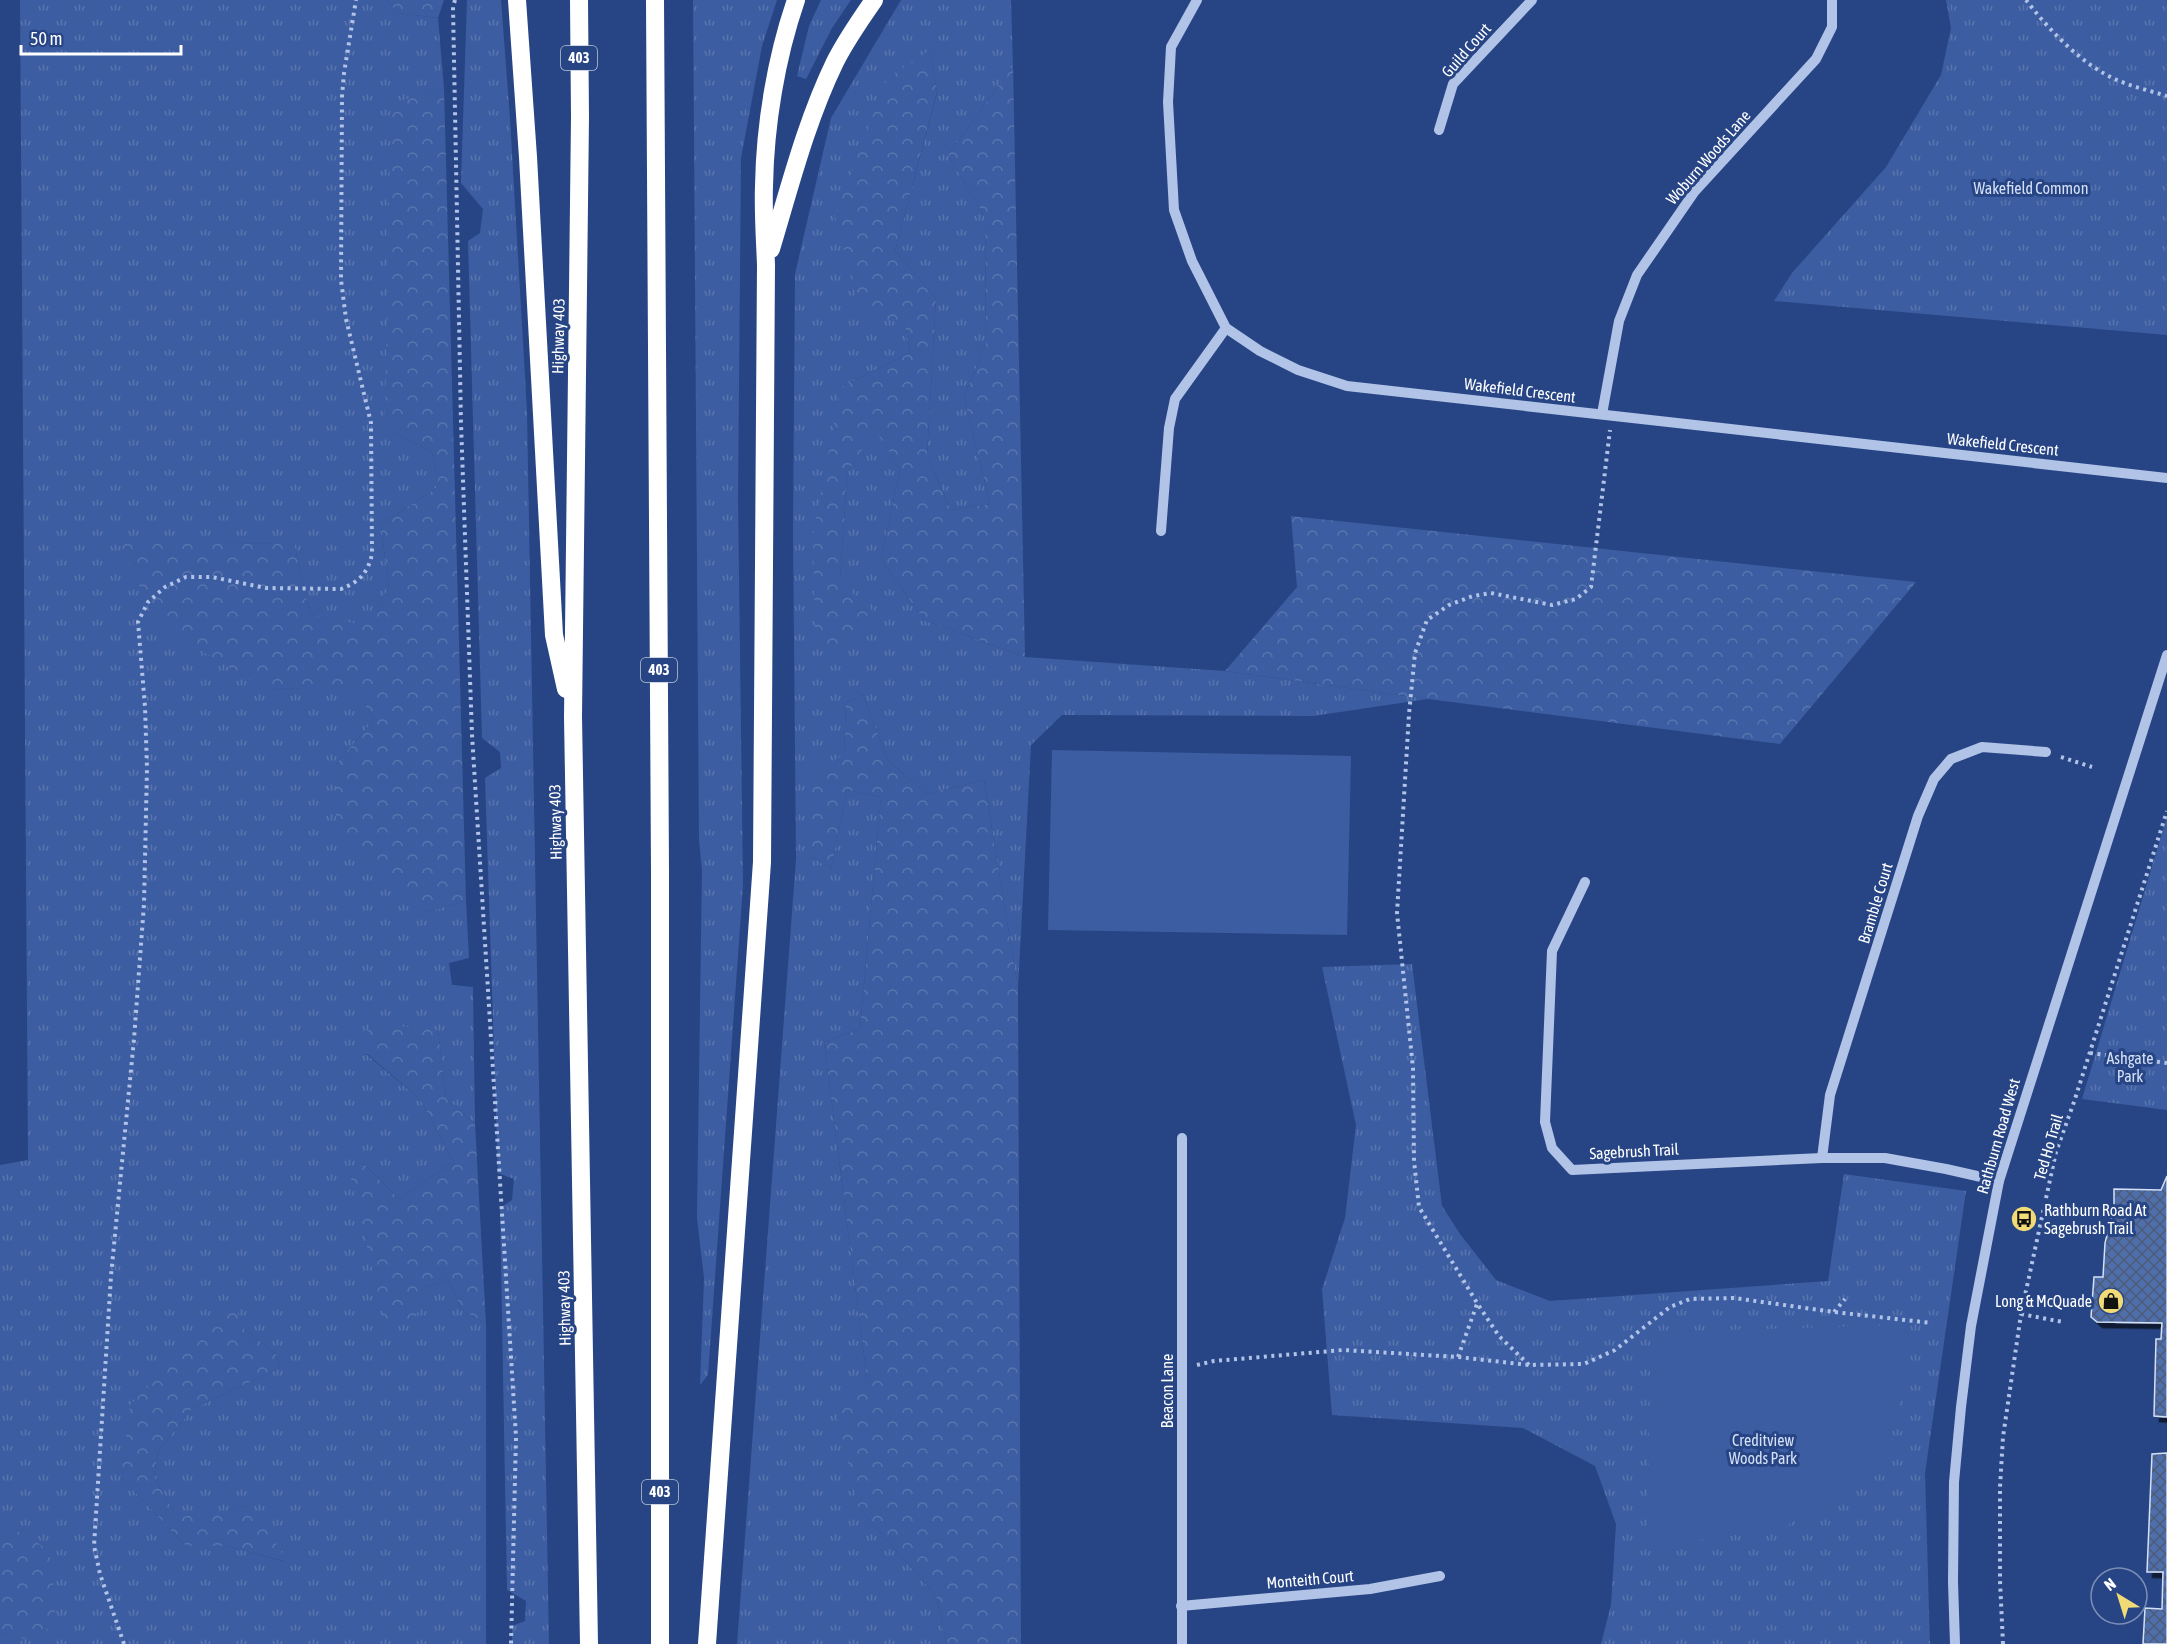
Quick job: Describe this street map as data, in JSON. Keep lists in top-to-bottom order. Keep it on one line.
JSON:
{"streets":{"highway":["403","Highway 403"],"street":["Guild Court","Woburn Woods Lane","Wakefield Crescent","Bramble Court","Rathburn Road West","Sagebrush Trail","Beacon Lane","Monteith Court"],"path":["Ted Ho Trail"]},"crossings":[["Woburn Woods Lane","Wakefield Crescent"],["Bramble Court","Sagebrush Trail"],["Rathburn Road West","Sagebrush Trail"],["Beacon Lane","Monteith Court"]],"parks":["Wakefield Common","Ashgate Park","Creditview Woods Park"],"places":{"bus stop":["Rathburn Road At Sagebrush Trail"],"shop":["Long & McQuade"]},"scale_bar":"50 m","north":"top left"}
